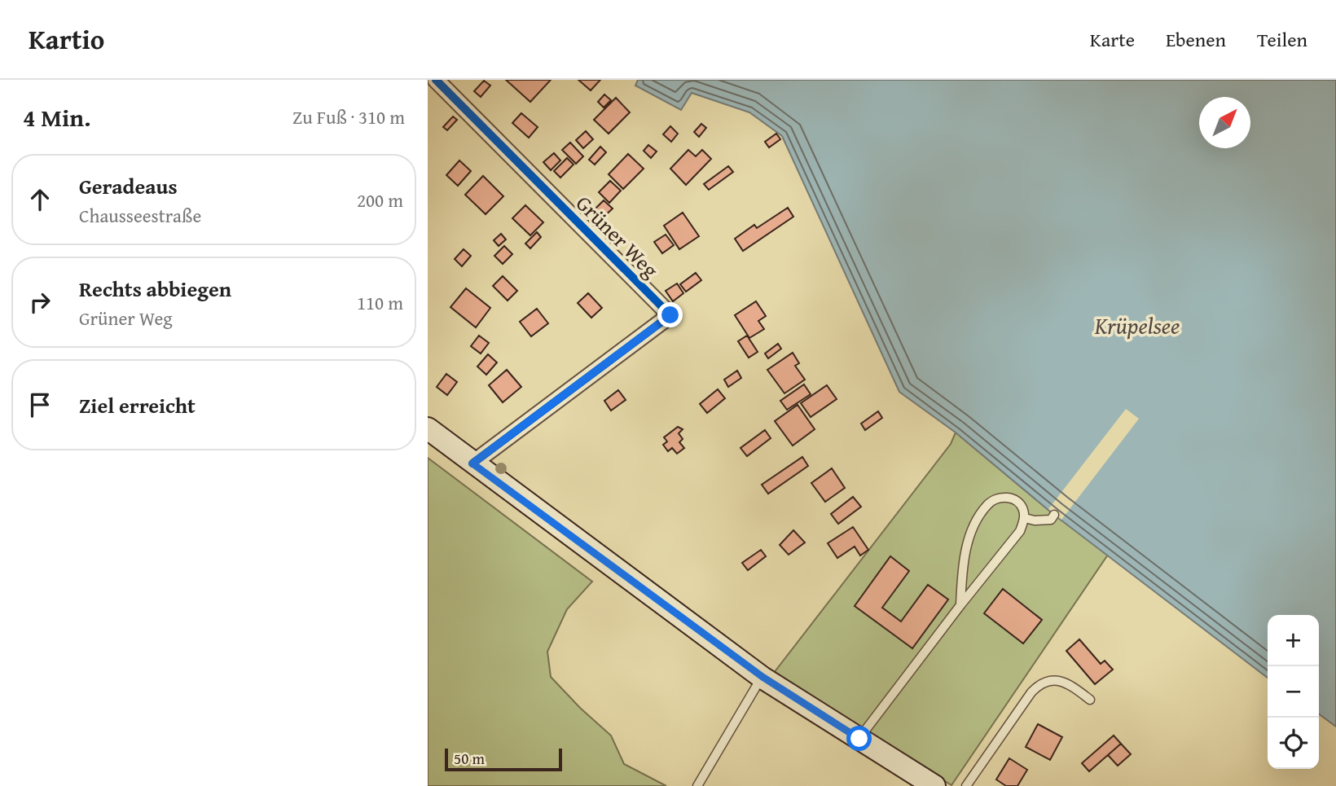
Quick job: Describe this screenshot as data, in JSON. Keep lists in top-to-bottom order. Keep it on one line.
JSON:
{"streets":{"street":["Grüner Weg"]},"water":["Krüpelsee"],"scale_bar":"50 m","north":"top right","page":{"header":"Kartio","nav":["Karte","Ebenen","Teilen"],"heading":["4 Min.","Zu Fuß · 310 m"],"list":[["Geradeaus","Chausseestraße","200 m"],["Rechts abbiegen","Grüner Weg","110 m"],"Ziel erreicht"],"map_buttons":["+","−"],"scale":"50 m"}}
